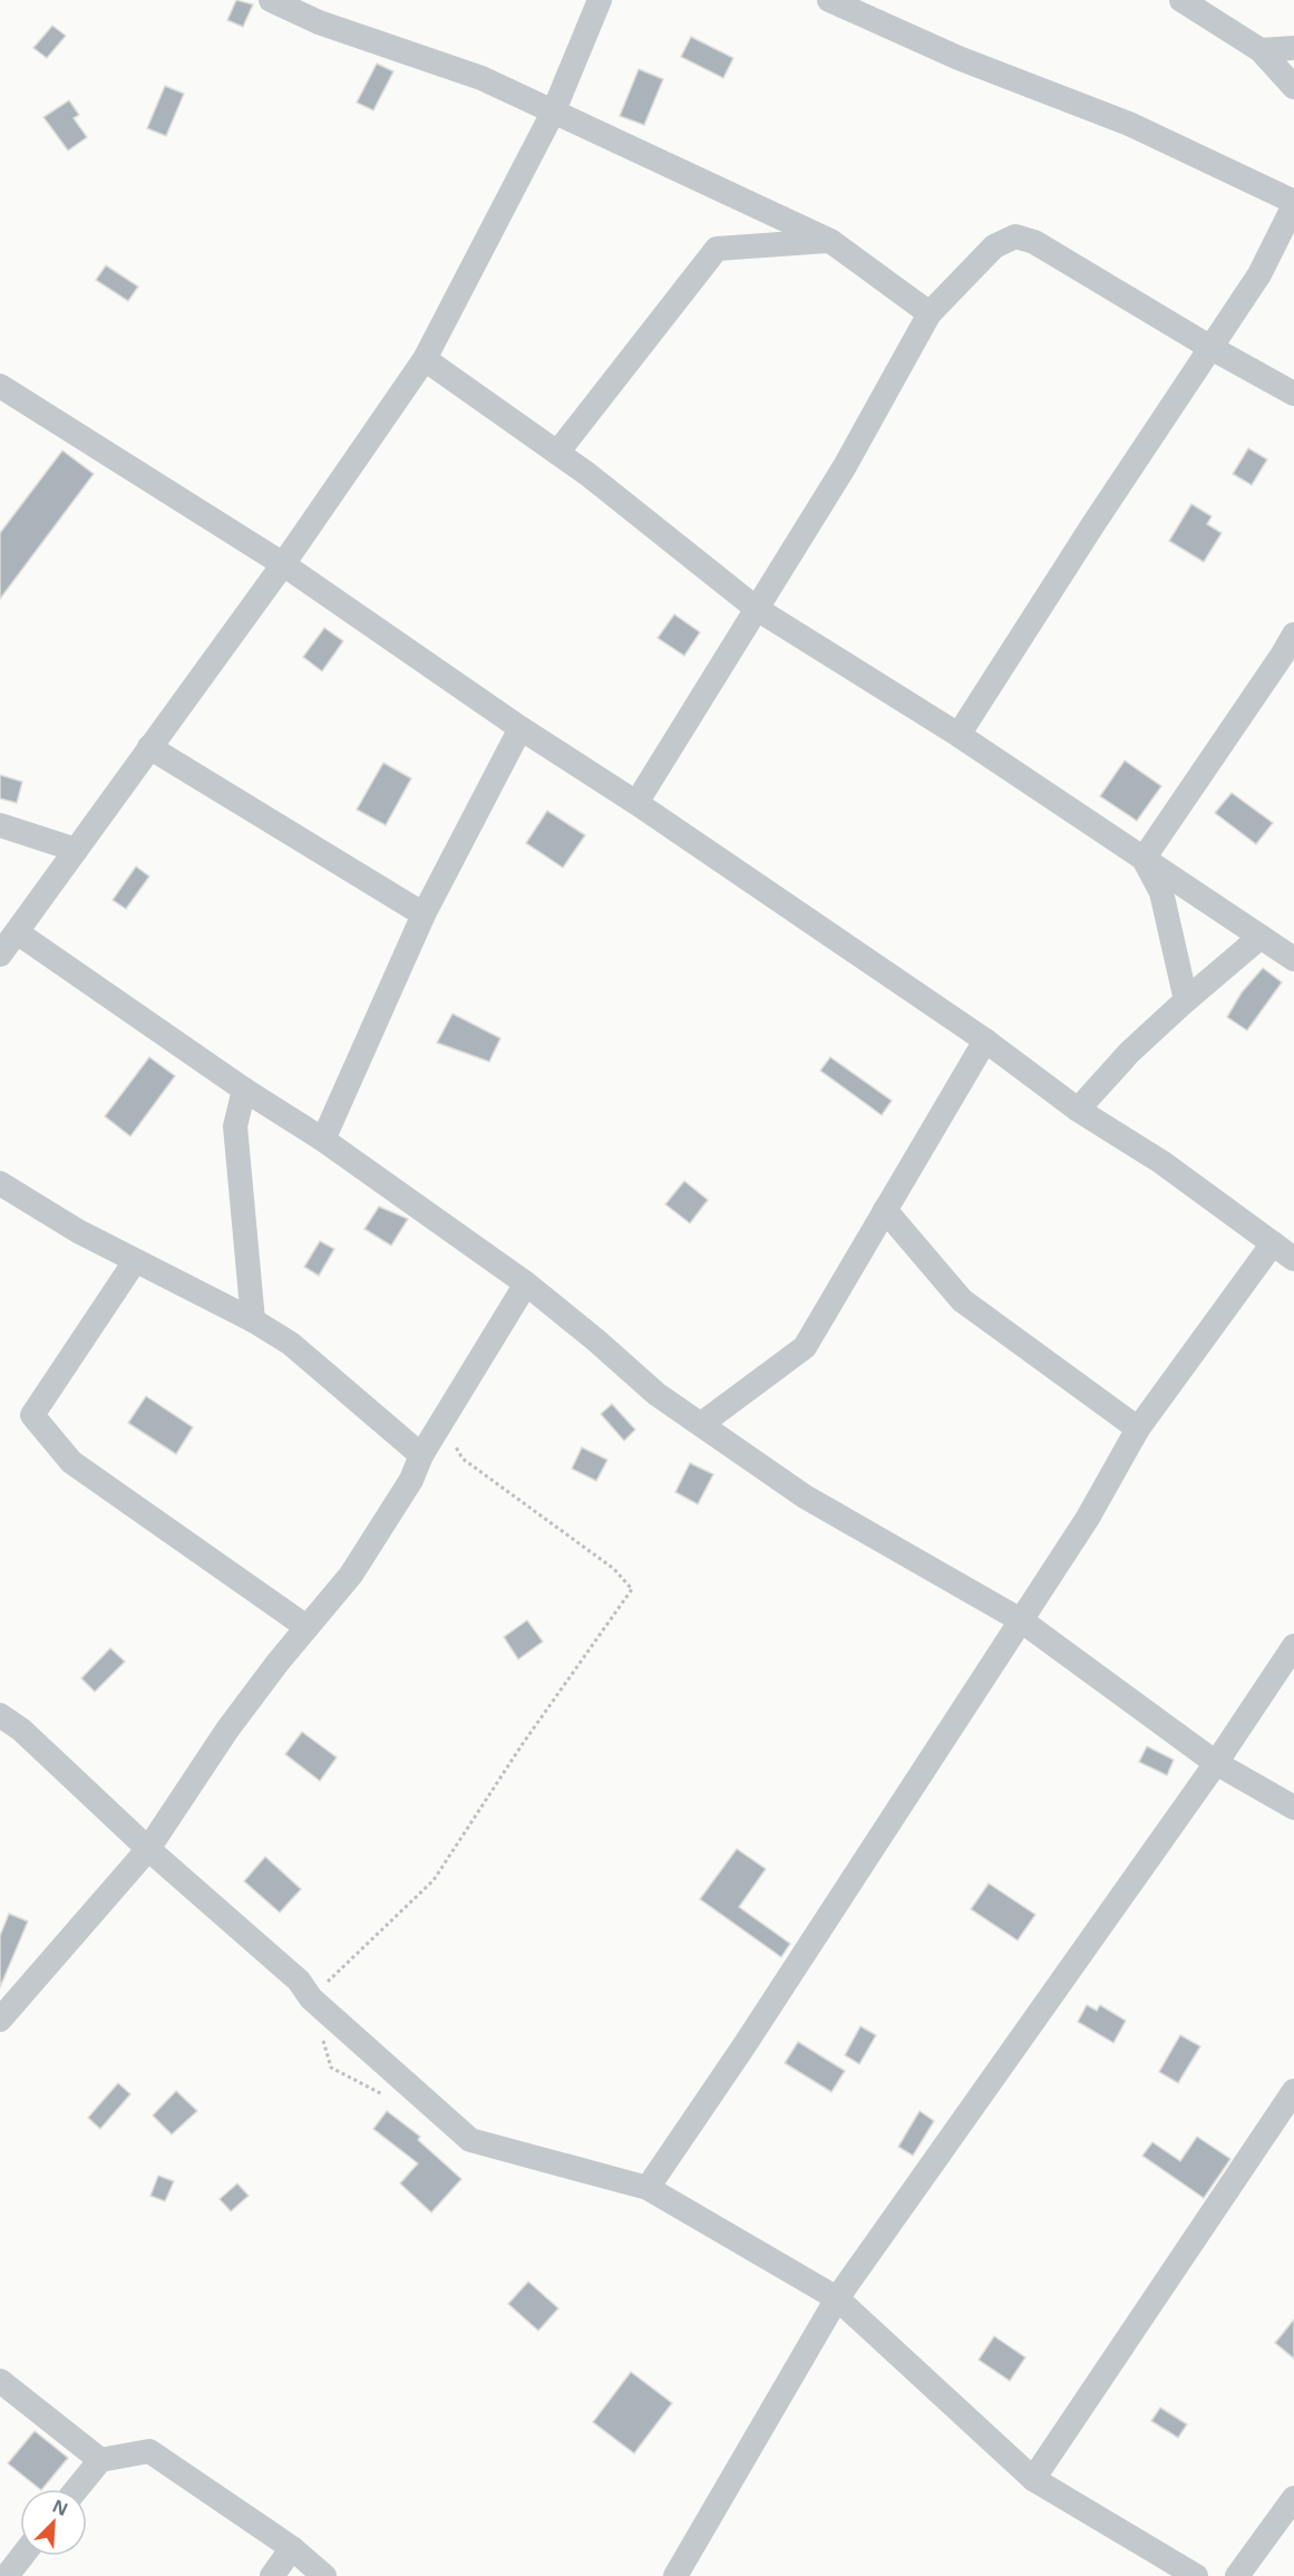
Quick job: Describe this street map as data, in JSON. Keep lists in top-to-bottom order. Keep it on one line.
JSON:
{"north":"top right"}
